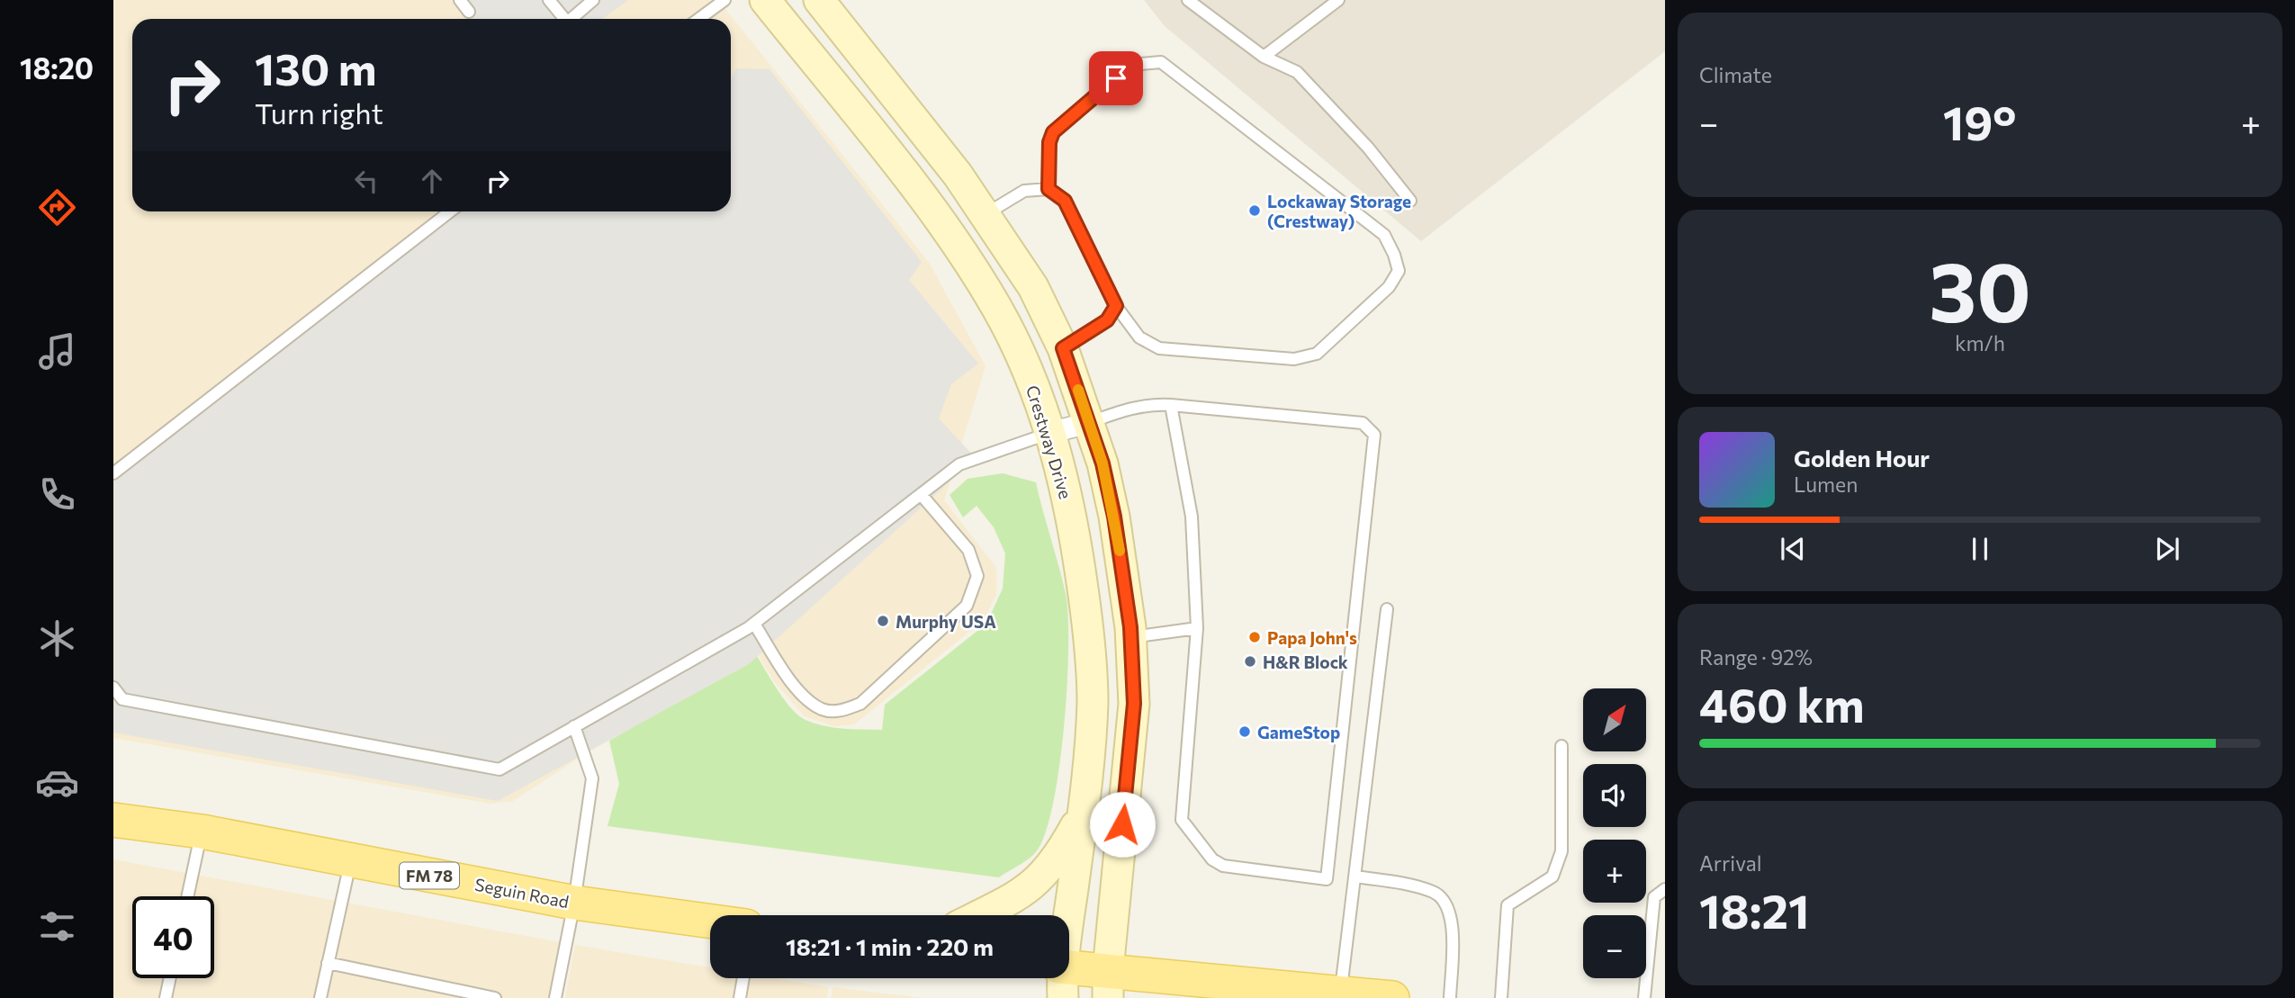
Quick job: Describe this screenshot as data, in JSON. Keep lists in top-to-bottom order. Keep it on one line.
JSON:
{"streets":{"main road":["FM 78","Seguin Road"],"street":["Crestway Drive"]},"places":["Lockaway Storage (Crestway)","Murphy USA","Papa John's","H&R Block","GameStop"],"north":"top right","page":{"tabs":"18:20","tile":["Climate",["30","km/h"],["Range · 92%","460 km"],["Arrival","18:21"]],"turn":["130 m","Turn right"],"heat":["−","19°","+"],"song":["Golden Hour","Lumen"],"map_buttons":["+","−"],"limit":"40","trip":"18:21 · 1 min · 220 m"}}
